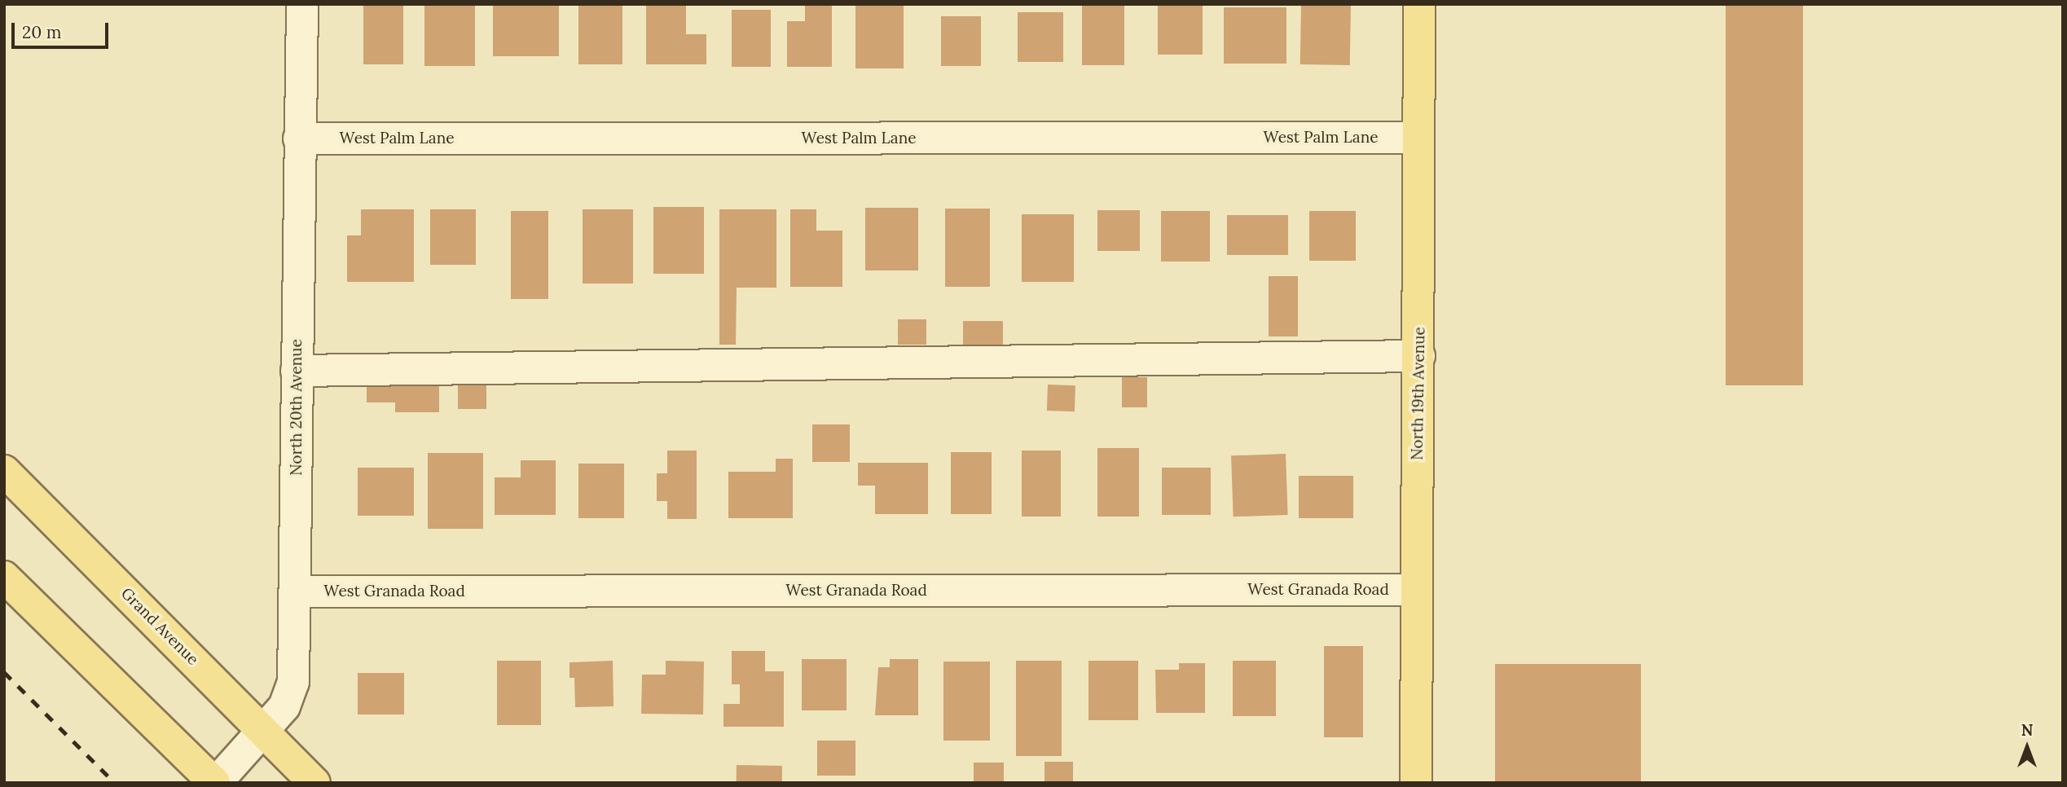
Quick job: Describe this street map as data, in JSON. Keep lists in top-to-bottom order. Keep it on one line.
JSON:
{"streets":{"main road":["North 19th Avenue","Grand Avenue"],"street":["West Palm Lane","North 20th Avenue","West Granada Road"]},"crossings":[["West Palm Lane","North 19th Avenue"],["West Palm Lane","North 20th Avenue"],["North 19th Avenue","West Granada Road"],["North 20th Avenue","West Granada Road"],["North 20th Avenue","Grand Avenue"]],"scale_bar":"20 m","north":"top"}
